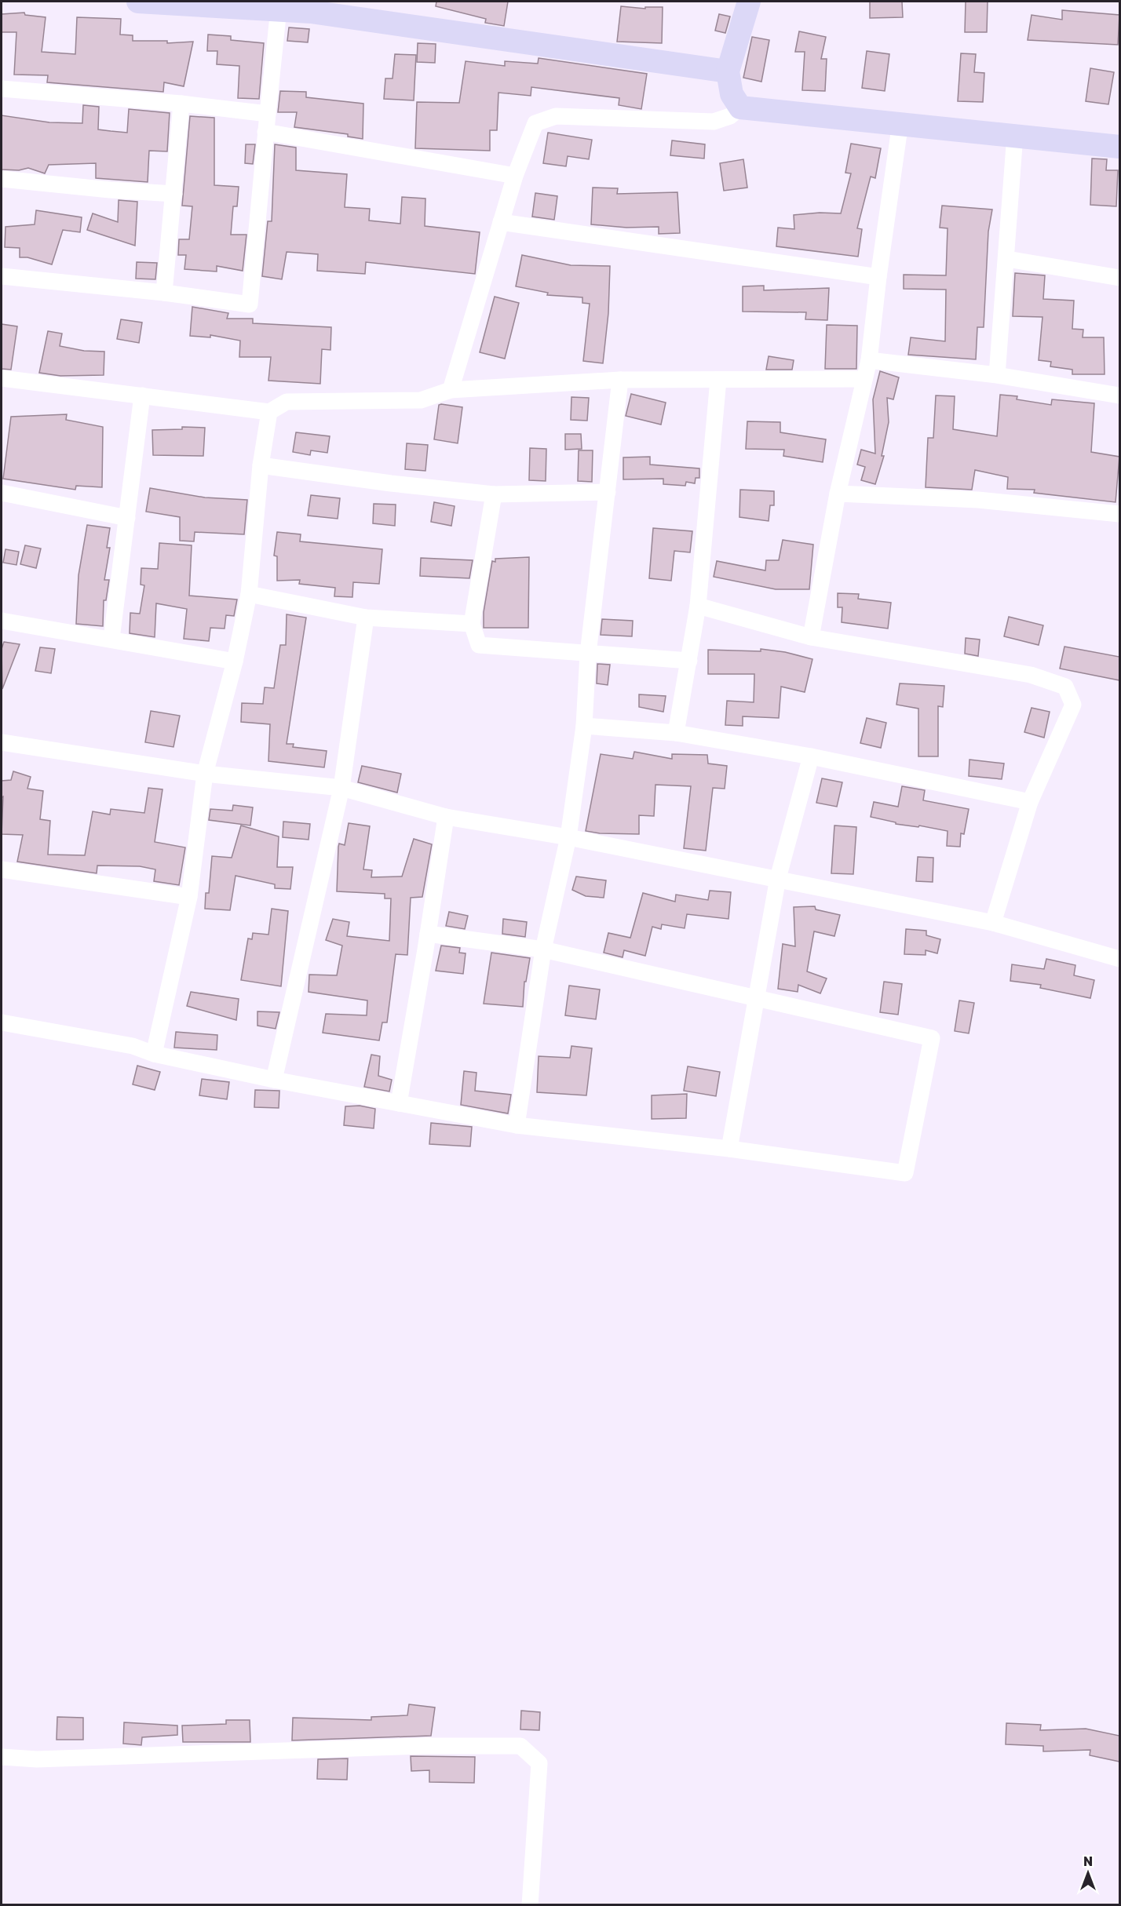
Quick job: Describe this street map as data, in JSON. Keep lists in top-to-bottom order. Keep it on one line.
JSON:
{"north":"top"}
